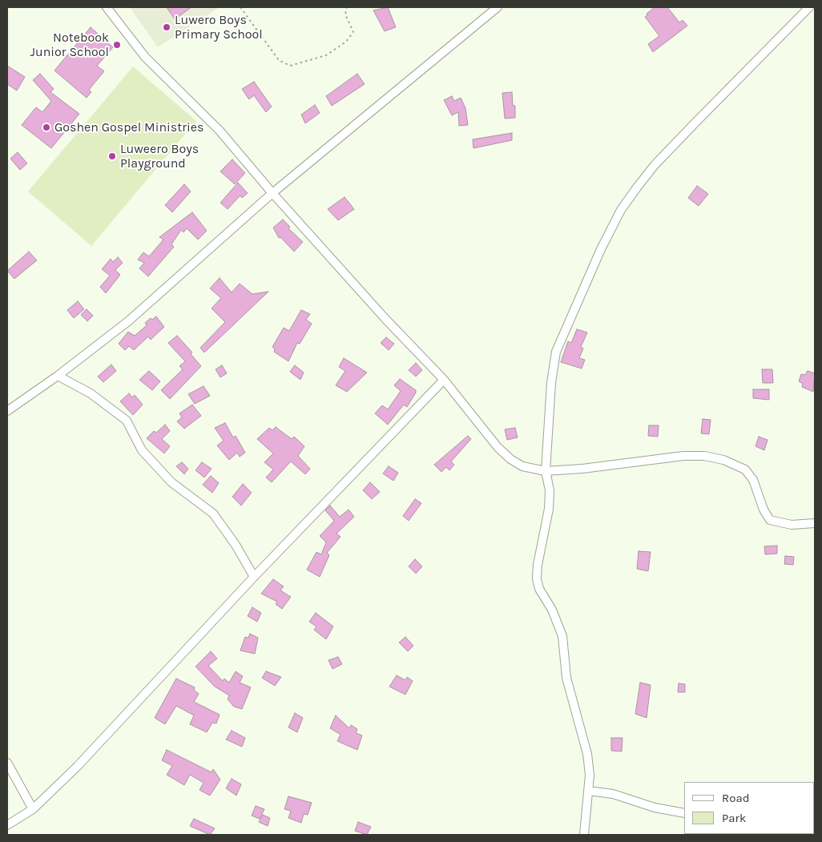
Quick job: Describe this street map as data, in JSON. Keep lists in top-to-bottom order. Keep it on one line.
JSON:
{"places":["Luwero Boys Primary School","Notebook Junior School","Goshen Gospel Ministries","Luweero Boys Playground"],"legend":["Road","Park"]}
